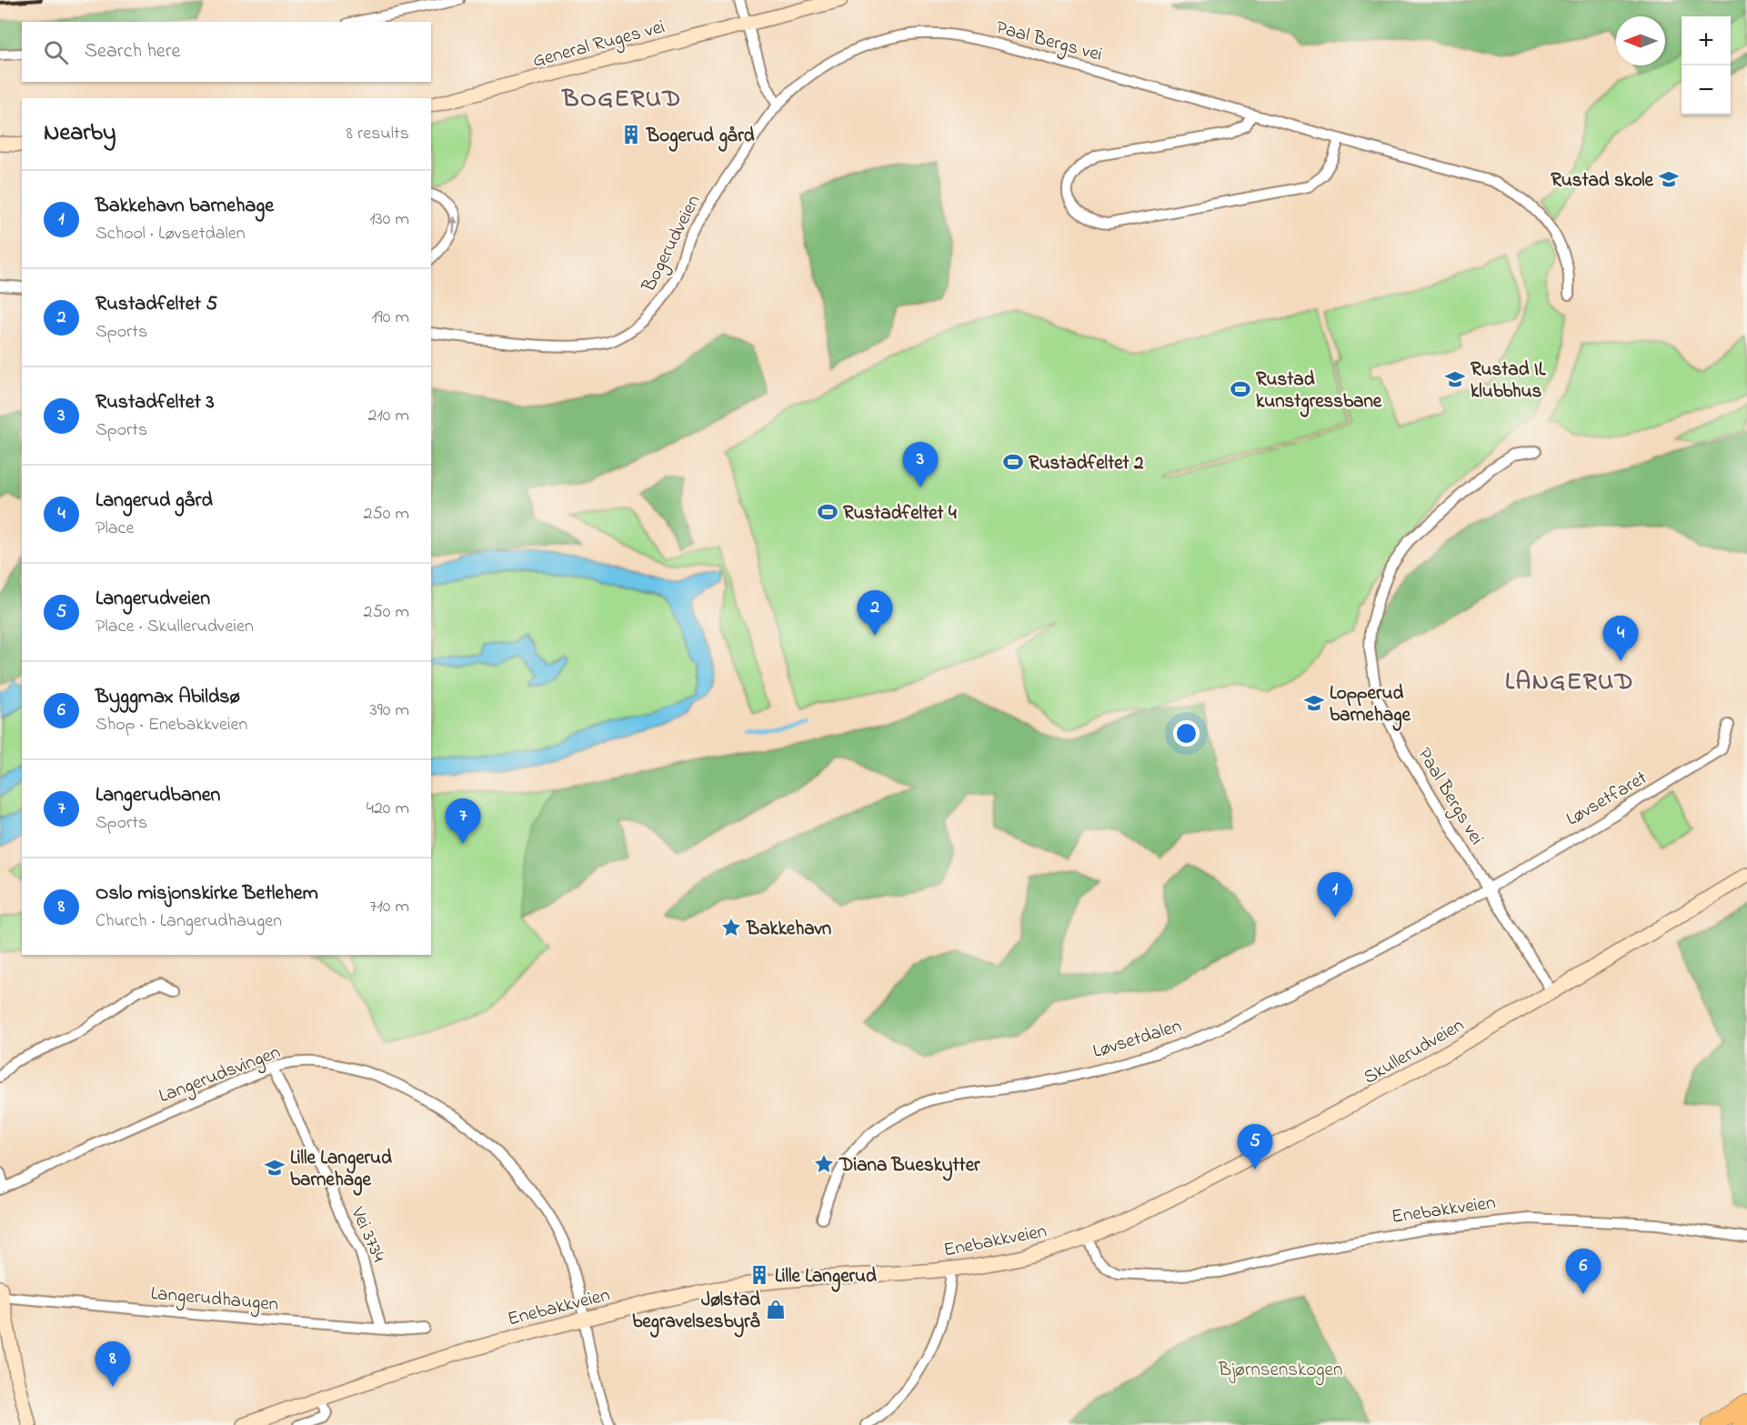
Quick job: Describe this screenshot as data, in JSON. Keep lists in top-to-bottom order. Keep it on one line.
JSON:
{"streets":{"main road":["General Ruges vei","Skullerudveien","Enebakkveien"],"street":["Paal Bergs vei","Bogerudveien","Løvsetfaret","Løvsetdalen","Langerudsvingen","Vei 3734","Langerudhaugen"]},"crossings":[["Paal Bergs vei","Bogerudveien"],["Paal Bergs vei","Løvsetfaret"],["Paal Bergs vei","Løvsetdalen"],["Paal Bergs vei","Skullerudveien"],["Løvsetfaret","Løvsetdalen"],["Skullerudveien","Enebakkveien"],["Langerudsvingen","Enebakkveien"],["Langerudsvingen","Vei 3734"],["Vei 3734","Langerudhaugen"]],"districts":["BOGERUD","LANGERUD"],"parks":["Bjørnsenskogen"],"places":{"building":["Bogerud gård","Lille Langerud"],"school or university":["Rustad skole","Rustad IL klubbhus","Lopperud barnehage","Lille Langerud barnehage"],"sports":["Rustad kunstgressbane","Rustadfeltet 2","Rustadfeltet 4"],"place":["Bakkehavn","Diana Bueskytter"],"shop":["Jølstad begravelsesbyrå"]},"north":"left","page":{"map_buttons":["+","−"],"search":"Search here","heading":["Nearby","8 results"],"list":[{"mark":"1","name":"Bakkehavn barnehage","note":"School · Løvsetdalen","value":"130 m"},{"mark":"2","name":"Rustadfeltet 5","note":"Sports","value":"190 m"},{"mark":"3","name":"Rustadfeltet 3","note":"Sports","value":"210 m"},{"mark":"4","name":"Langerud gård","note":"Place","value":"250 m"},{"mark":"5","name":"Langerudveien","note":"Place · Skullerudveien","value":"250 m"},{"mark":"6","name":"Byggmax Abildsø","note":"Shop · Enebakkveien","value":"390 m"},{"mark":"7","name":"Langerudbanen","note":"Sports","value":"420 m"},{"mark":"8","name":"Oslo misjonskirke Betlehem","note":"Church · Langerudhaugen","value":"710 m"}],"pins":["3","2","4","7","1","5","6","8"]}}
